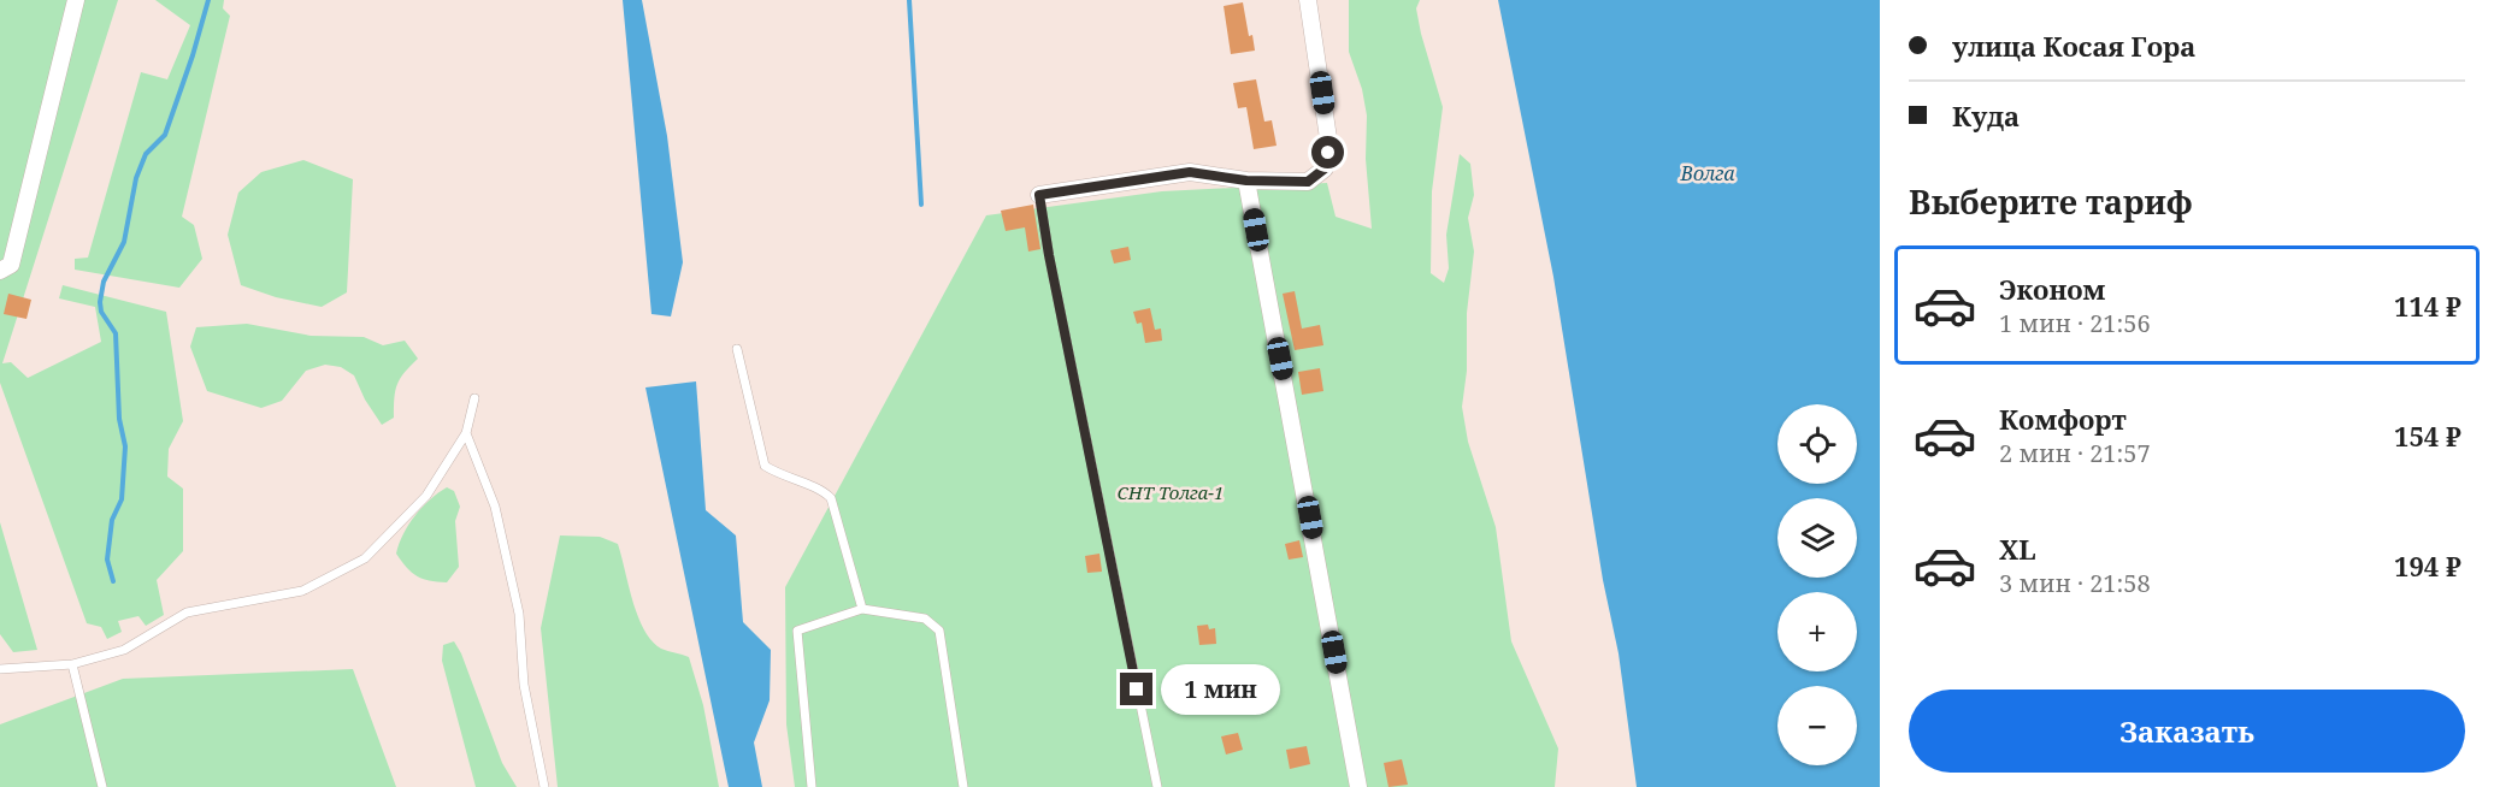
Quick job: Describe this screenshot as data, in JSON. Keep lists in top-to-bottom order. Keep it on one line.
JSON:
{"water":["Волга"],"parks":["СНТ Толга-1"],"page":{"banner":["улица Косая Гора","Куда"],"heading":"Выберите тариф","list":[{"name":"Эконом","note":"1 мин · 21:56","value":"114 ₽"},{"name":"Комфорт","note":"2 мин · 21:57","value":"154 ₽"},{"name":"XL","note":"3 мин · 21:58","value":"194 ₽"}],"map_buttons":["+","−"],"bubble":"1 мин","buttons":"Заказать"}}
